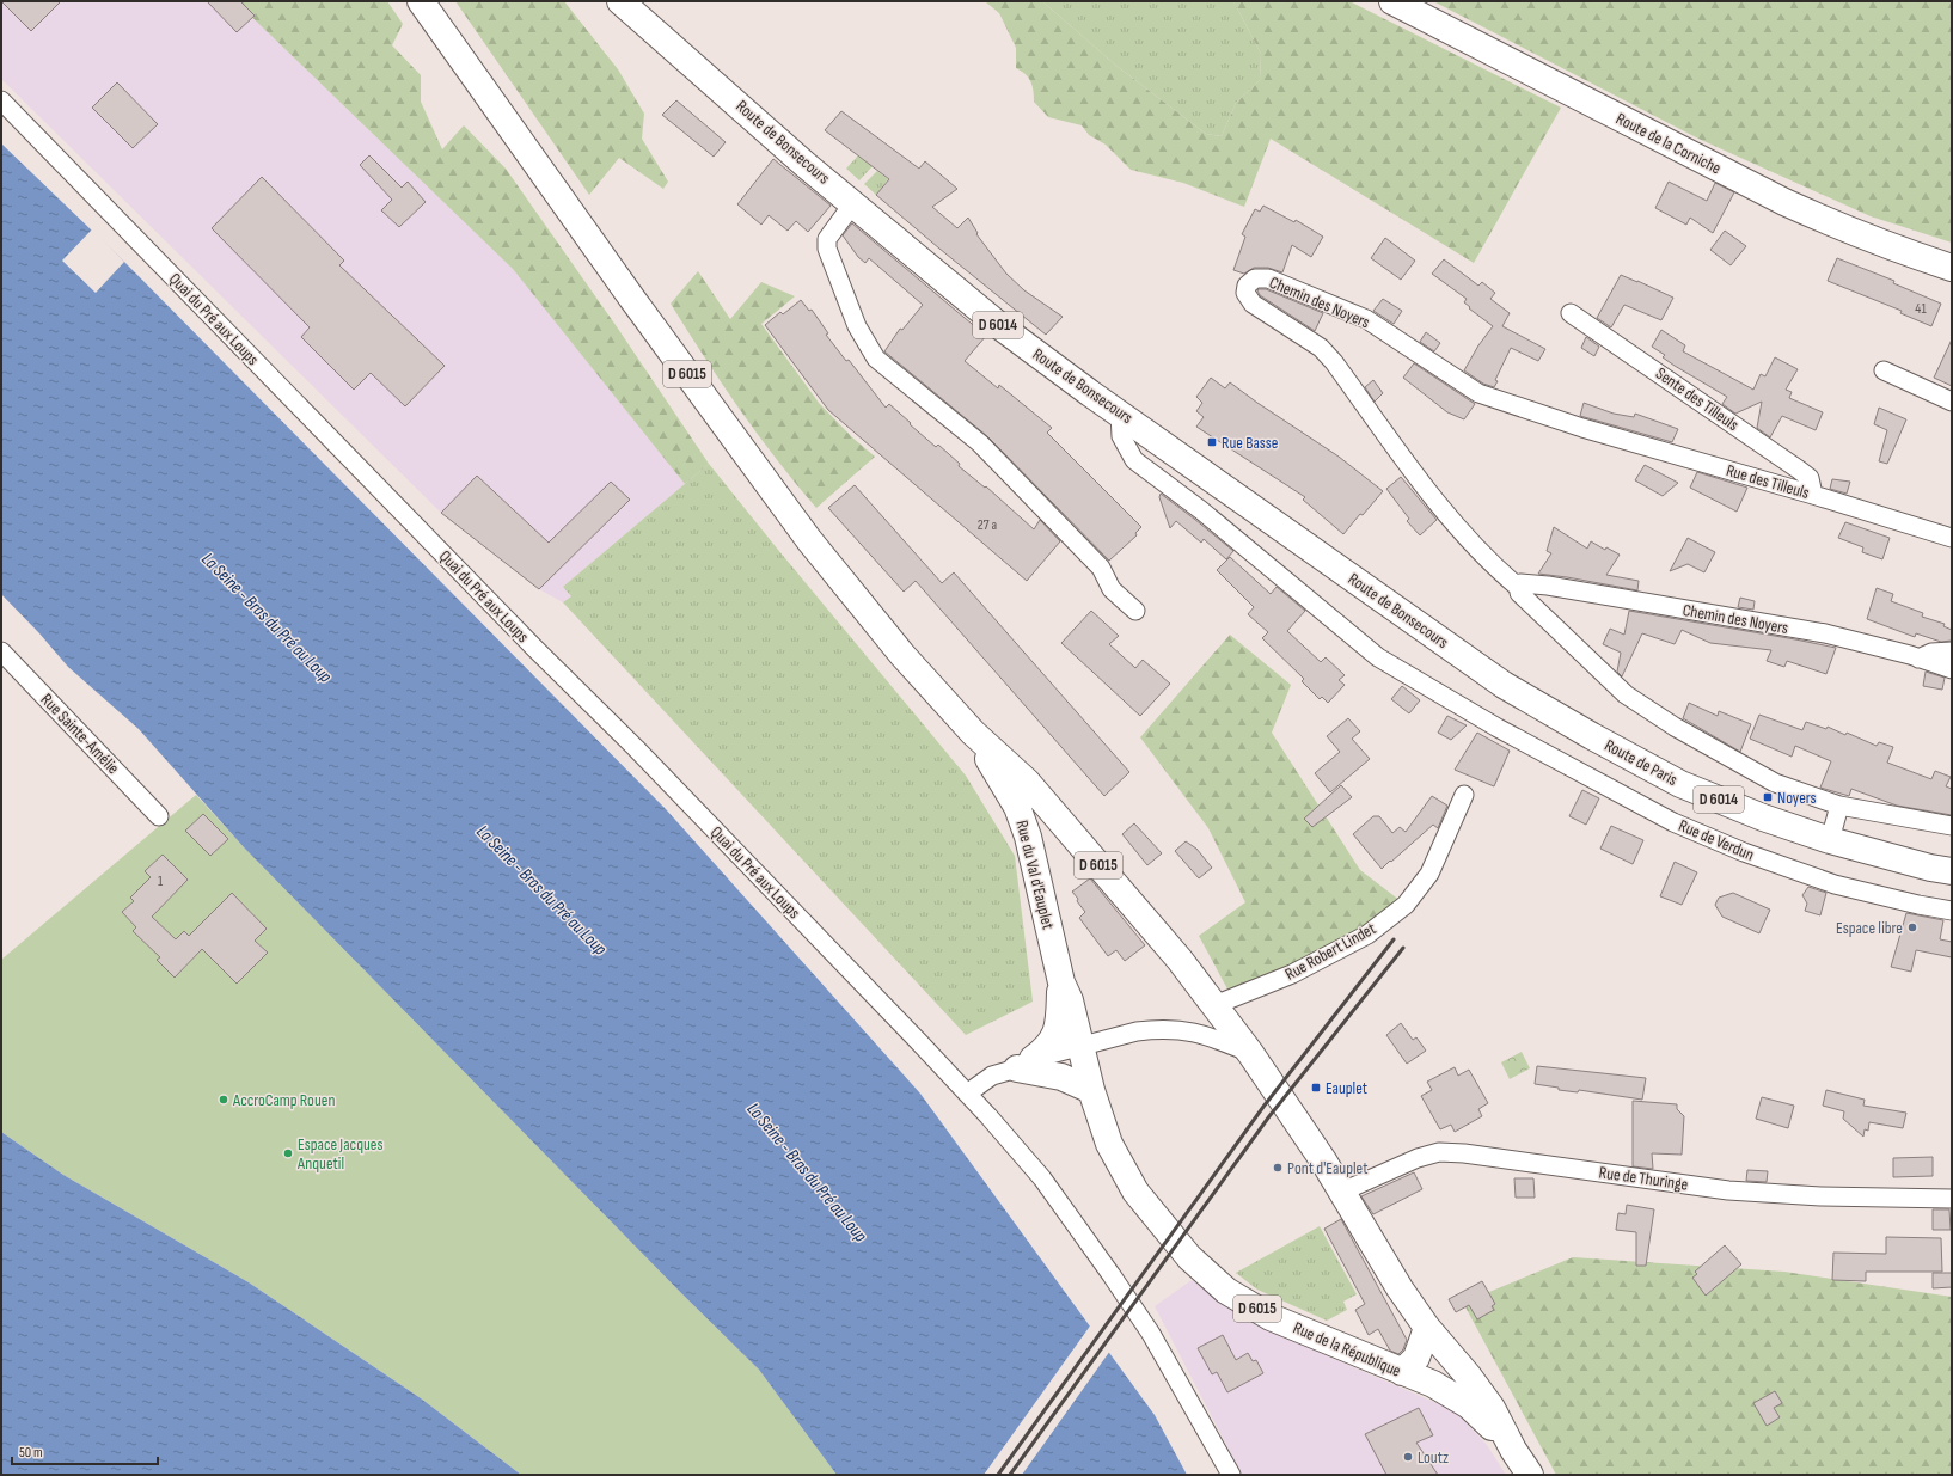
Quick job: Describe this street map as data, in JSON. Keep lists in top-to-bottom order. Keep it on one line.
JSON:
{"streets":{"main road":["Route de Bonsecours","Route de la Corniche","D 6014","D 6015","Route de Paris","Rue du Val d'Eauplet","Rue de la République"],"street":["Chemin des Noyers","Quai du Pré aux Loups","Sente des Tilleuls","Rue des Tilleuls","Rue Sainte-Amélie","Rue de Verdun","Rue Robert Lindet","Rue de Thuringe"]},"crossings":[["Route de Bonsecours","Route de Paris"],["Route de Bonsecours","Rue de Verdun"],["Chemin des Noyers","Rue des Tilleuls"],["D 6015","Rue du Val d'Eauplet"],["Sente des Tilleuls","Rue des Tilleuls"],["Rue du Val d'Eauplet","Rue Robert Lindet"],["Rue du Val d'Eauplet","Rue de la République"],["Rue Robert Lindet","Rue de la République"],["Rue de Thuringe","Rue de la République"]],"water":["La Seine - Bras du Pré au Loup"],"places":{"transit":["Rue Basse","Noyers","Eauplet"],"other":["Espace libre","AccroCamp Rouen","Espace Jacques Anquetil","Pont d'Eauplet","Loutz"]},"house_numbers":["41","27 a","1"],"scale_bar":"50 m"}
